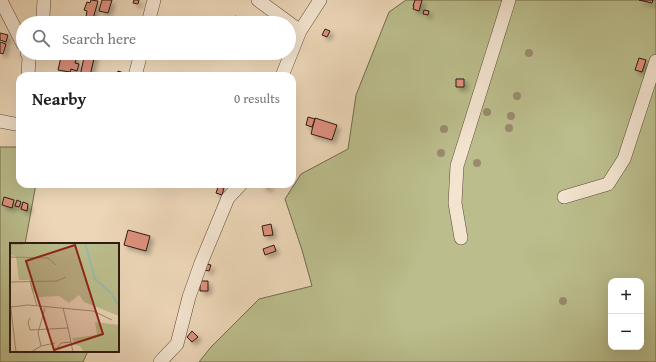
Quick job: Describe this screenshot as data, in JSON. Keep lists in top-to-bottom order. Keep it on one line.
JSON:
{"page":{"search":"Search here","heading":["Nearby","0 results"],"map_buttons":["+","−"]}}
